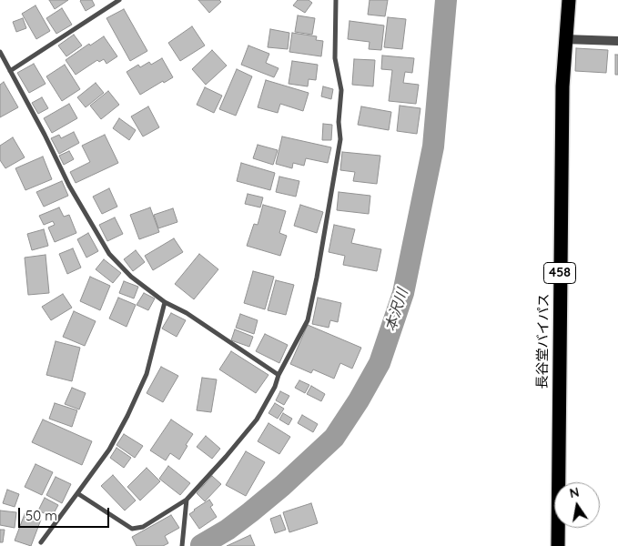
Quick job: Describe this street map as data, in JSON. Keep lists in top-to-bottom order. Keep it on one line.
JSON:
{"streets":{"highway":["458","長谷堂バイパス"]},"water":["本沢川"],"scale_bar":"50 m","north":"top"}
